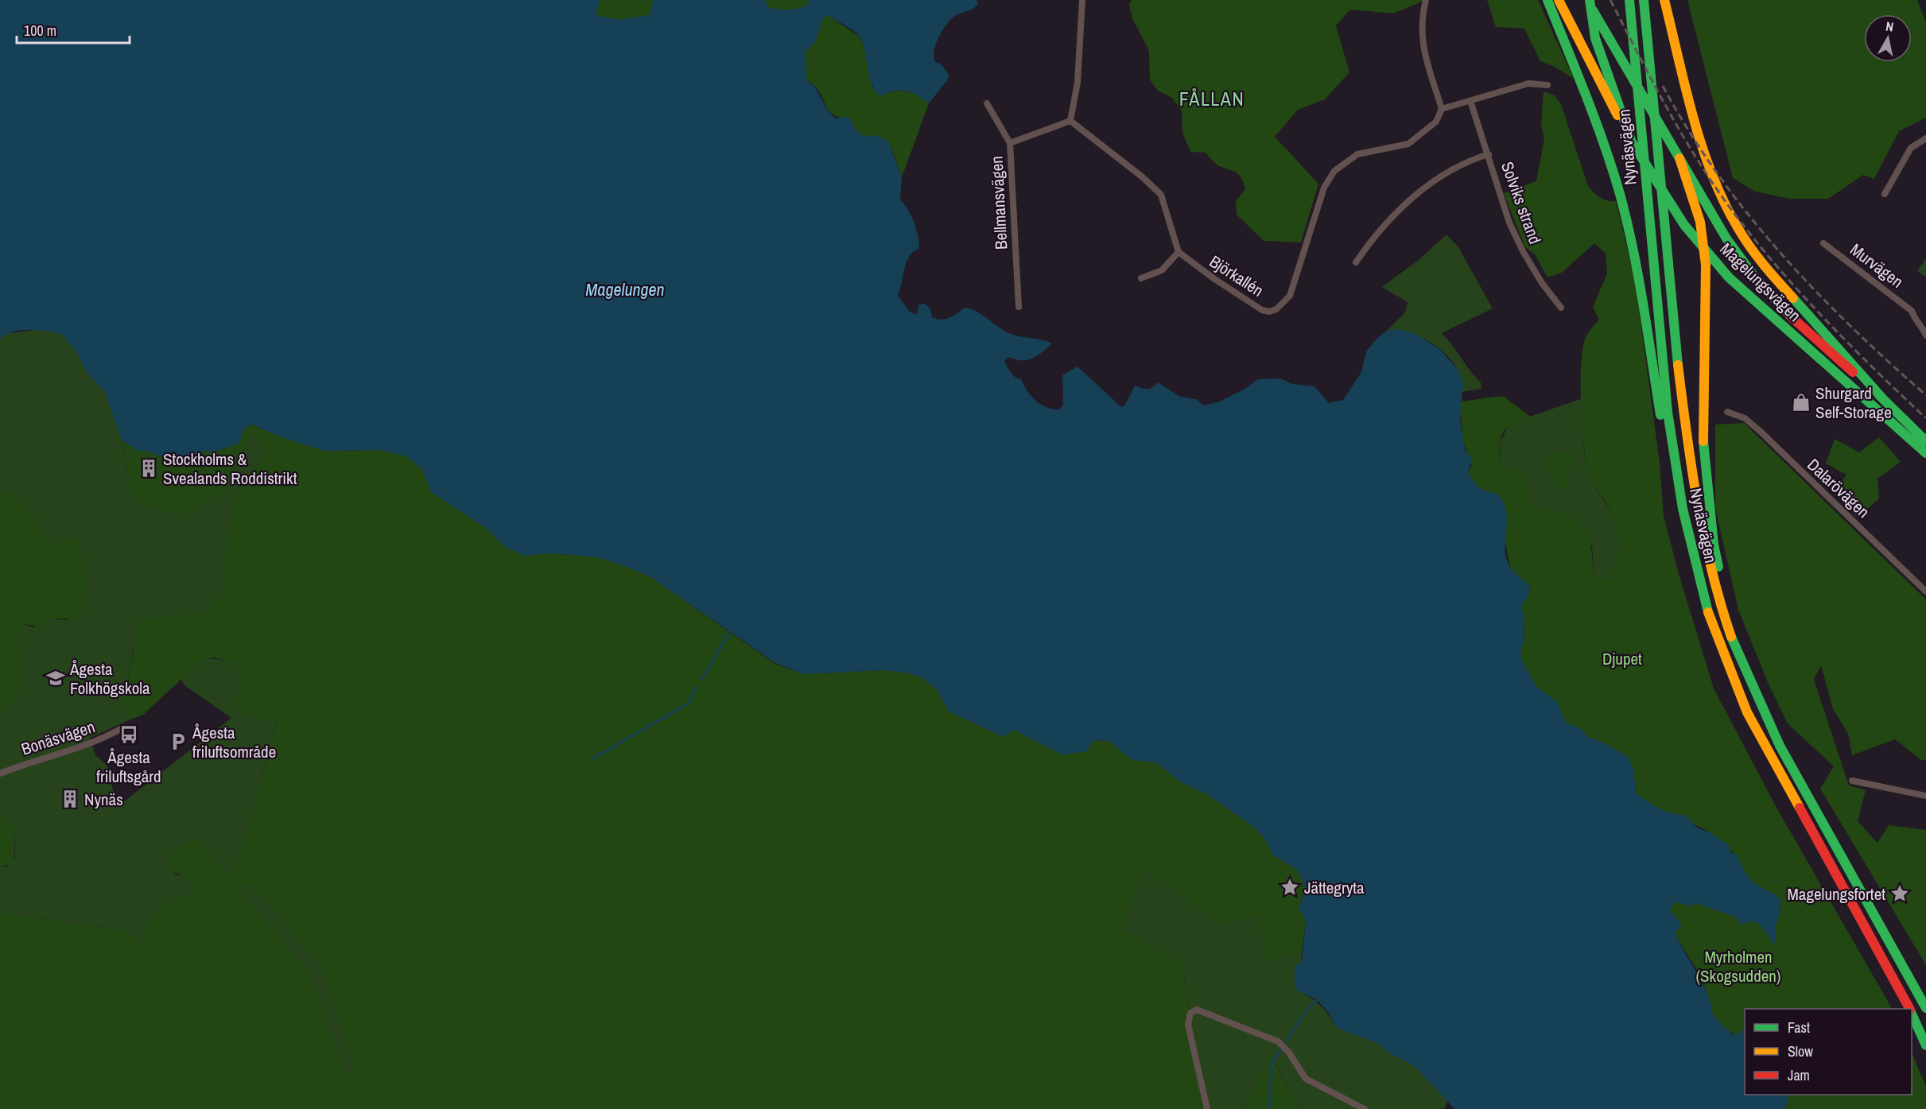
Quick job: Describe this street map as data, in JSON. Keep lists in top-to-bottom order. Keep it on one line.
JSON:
{"streets":{"main road":["Nynäsvägen","Magelungsvägen"],"street":["Bellmansvägen","Solviks strand","Murvägen","Björkallén","Dalarövägen","Bonäsvägen"]},"districts":["FÅLLAN"],"water":["Magelungen"],"parks":["Djupet","Myrholmen (Skogsudden)"],"places":{"shop":["Shurgard Self-Storage"],"building":["Stockholms & Svealands Roddistrikt","Nynäs"],"school or university":["Ågesta Folkhögskola"],"bus stop":["Ågesta friluftsgård"],"parking":["Ågesta friluftsområde"],"place":["Jättegryta","Magelungsfortet"]},"legend":["Fast","Slow","Jam"],"scale_bar":"100 m","north":"top"}
